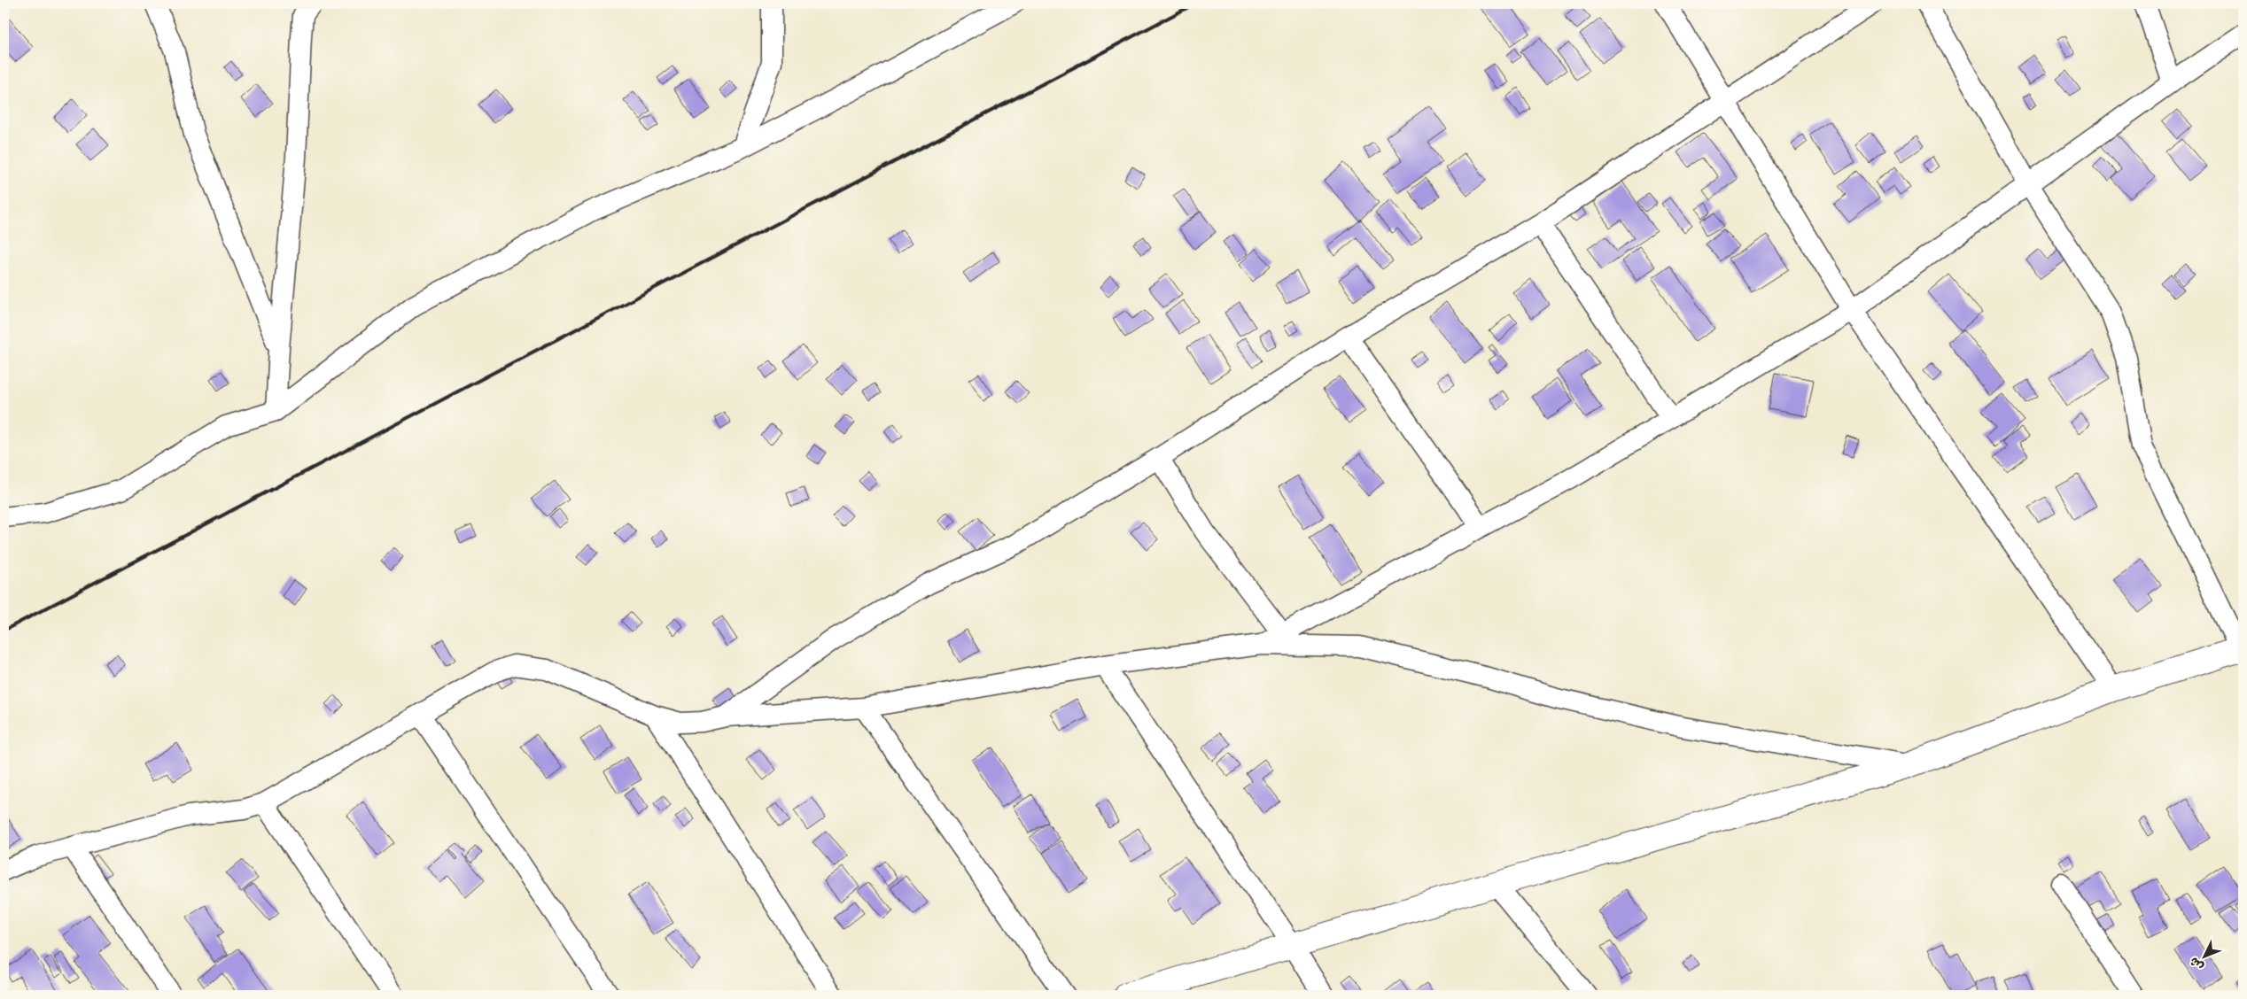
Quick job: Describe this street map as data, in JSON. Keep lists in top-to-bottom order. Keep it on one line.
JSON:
{"north":"bottom left"}
